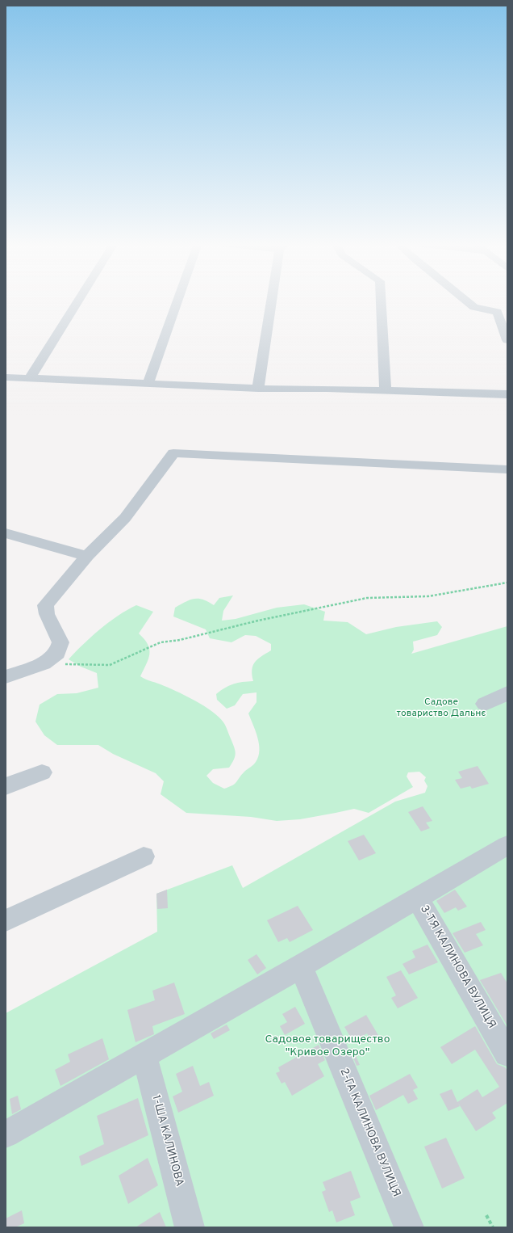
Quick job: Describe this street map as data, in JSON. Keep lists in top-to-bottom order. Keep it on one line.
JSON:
{"streets":{"street":["3-ТЯ КАЛИНОВА ВУЛИЦЯ","2-ГА КАЛИНОВА ВУЛИЦЯ","1-ША КАЛИНОВА"]},"parks":["Садове товариство Дальнє","Садовое товарищество \"Кривое Озеро\""]}
